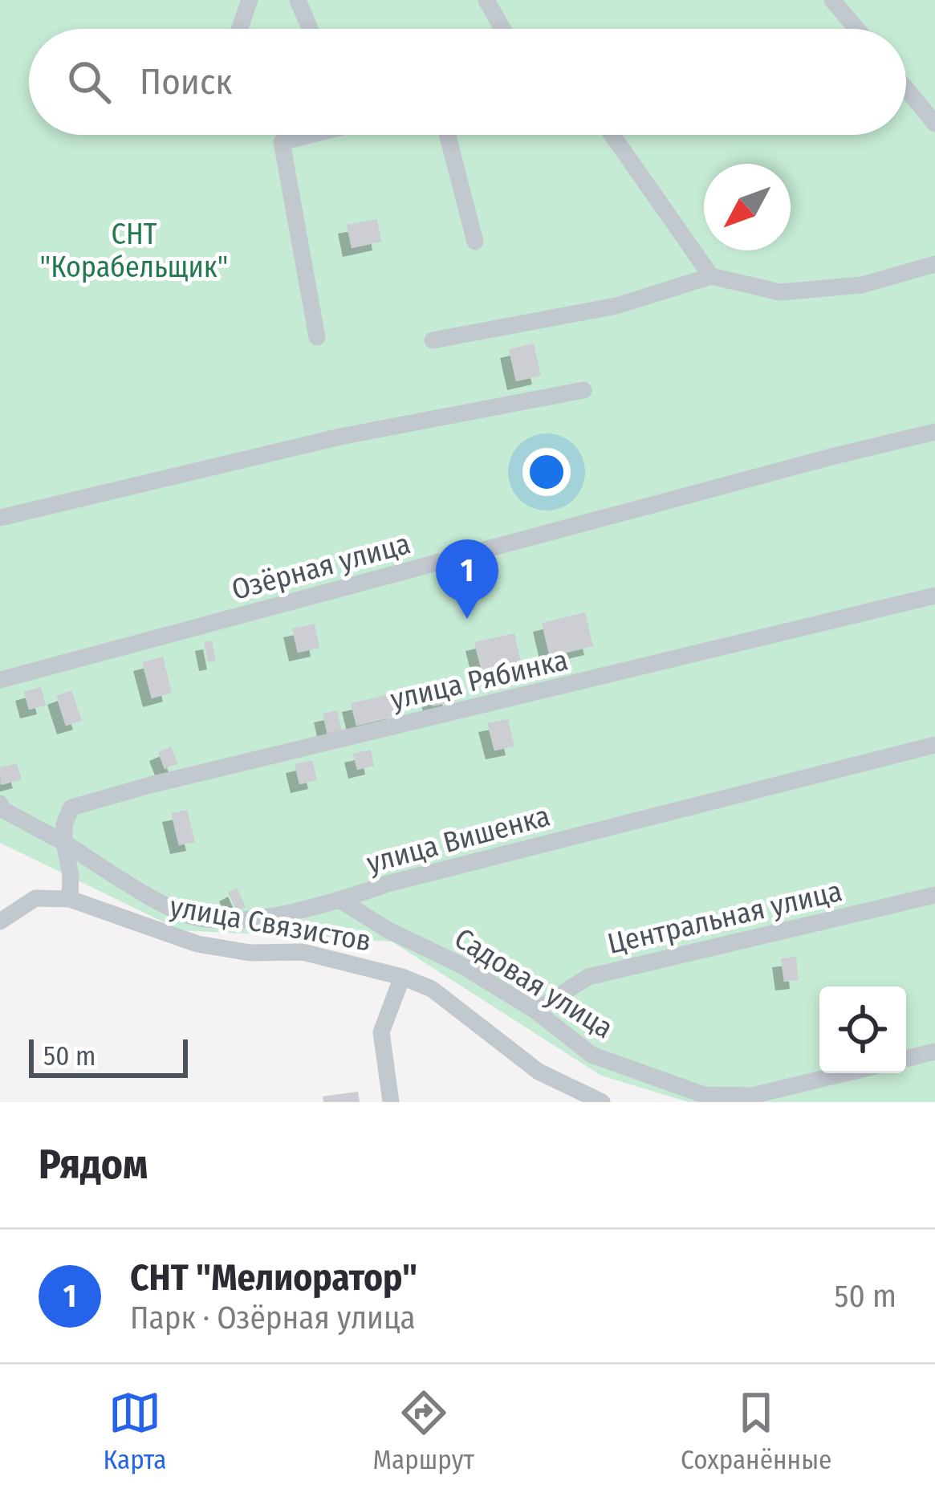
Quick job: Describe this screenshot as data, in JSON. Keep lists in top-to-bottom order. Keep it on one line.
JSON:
{"streets":{"street":["Озёрная улица","улица Рябинка","улица Вишенка","Центральная улица","улица Связистов","Садовая улица"]},"crossings":[["улица Рябинка","улица Вишенка"],["улица Вишенка","Садовая улица"],["Центральная улица","Садовая улица"]],"parks":["СНТ \"Корабельщик\""],"scale_bar":"50 m","north":"bottom left","page":{"search":"Поиск","pins":"1","scale":"50 m","heading":"Рядом","list":[{"mark":"1","name":"СНТ \"Мелиоратор\"","note":"Парк · Озёрная улица","value":"50 m"}],"nav":["Карта","Маршрут","Сохранённые"]}}
